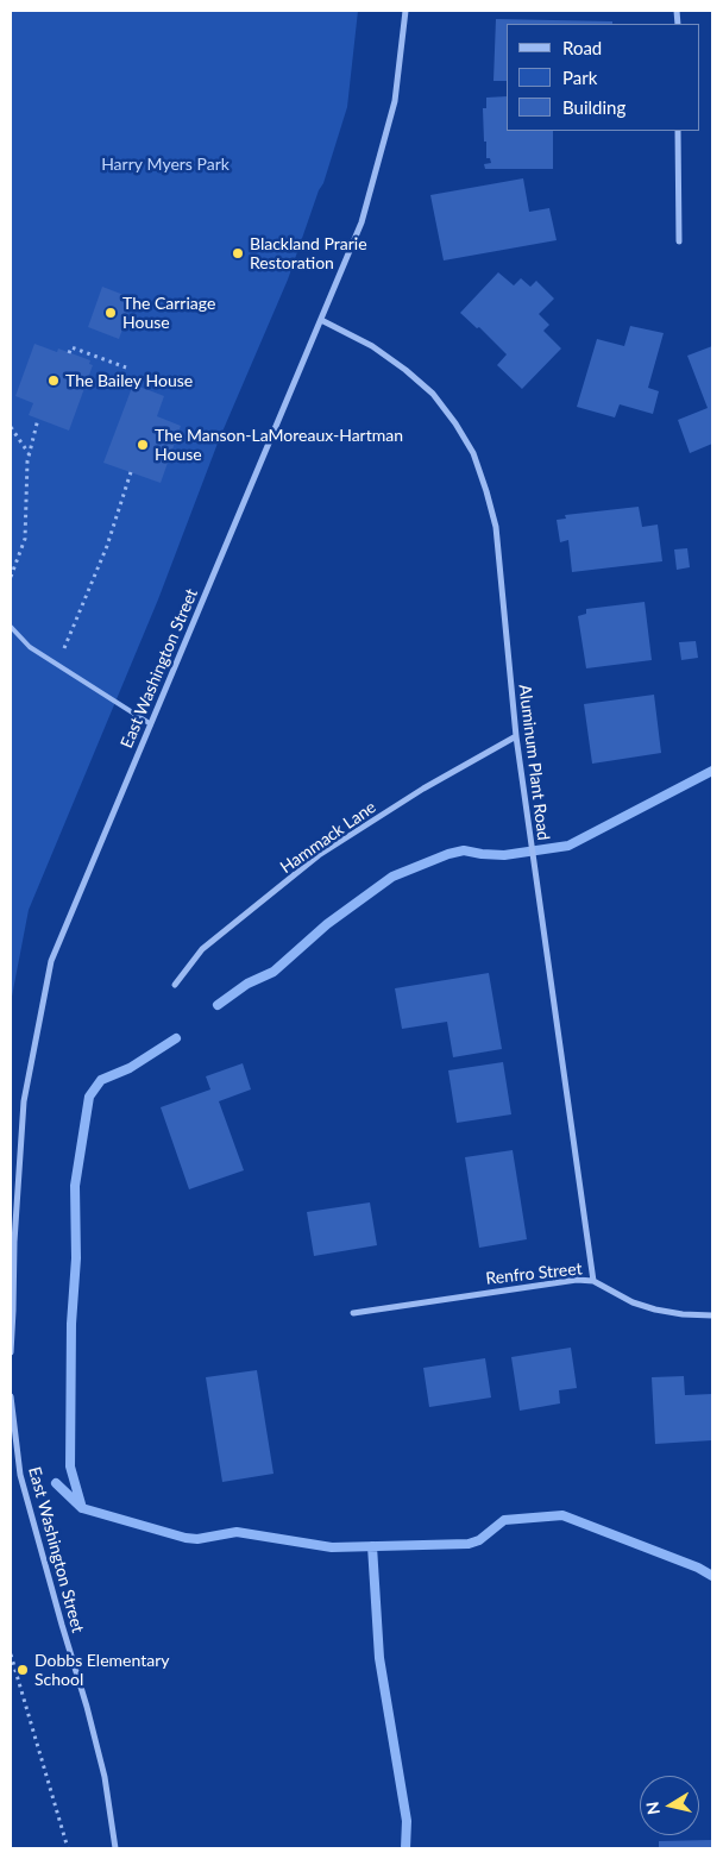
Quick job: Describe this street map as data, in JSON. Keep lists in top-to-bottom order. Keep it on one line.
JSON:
{"streets":{"street":["East Washington Street","Aluminum Plant Road","Hammack Lane","Renfro Street"]},"crossings":[["East Washington Street","Aluminum Plant Road"],["Aluminum Plant Road","Hammack Lane"],["Aluminum Plant Road","Renfro Street"]],"parks":["Harry Myers Park"],"places":["Blackland Prarie Restoration","The Carriage House","The Bailey House","The Manson-LaMoreaux-Hartman House","Dobbs Elementary School"],"legend":["Road","Park","Building"],"north":"left"}
